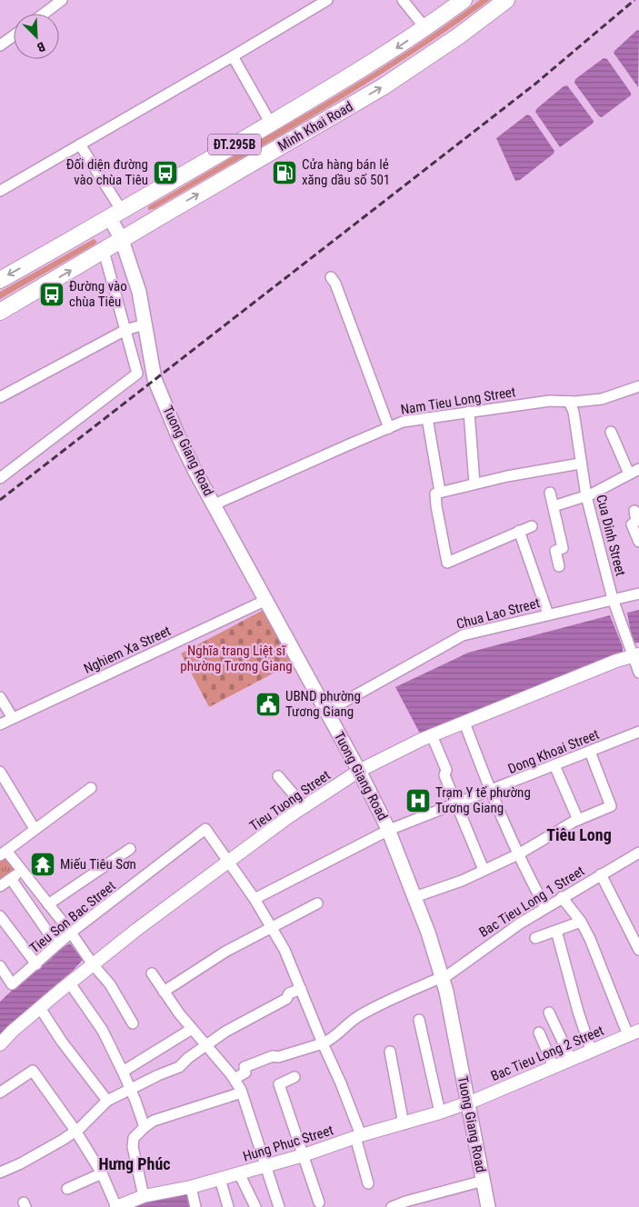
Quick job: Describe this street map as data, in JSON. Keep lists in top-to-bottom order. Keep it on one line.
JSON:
{"streets":{"main road":["Minh Khai Road","ĐT.295B","Tuong Giang Road"],"street":["Nam Tieu Long Street","Cua Dinh Street","Chua Lao Street","Nghiem Xa Street","Dong Khoai Street","Tieu Tuong Street","Bac Tieu Long 1 Street","Tieu Son Bac Street","Bac Tieu Long 2 Street","Hung Phuc Street"]},"crossings":[["Minh Khai Road","Tuong Giang Road"],["Nam Tieu Long Street","Tuong Giang Road"],["Nam Tieu Long Street","Cua Dinh Street"],["Tuong Giang Road","Chua Lao Street"],["Tuong Giang Road","Nghiem Xa Street"],["Tuong Giang Road","Dong Khoai Street"],["Tuong Giang Road","Tieu Tuong Street"],["Tuong Giang Road","Bac Tieu Long 1 Street"],["Tuong Giang Road","Bac Tieu Long 2 Street"],["Tuong Giang Road","Hung Phuc Street"],["Cua Dinh Street","Chua Lao Street"],["Cua Dinh Street","Tieu Tuong Street"],["Tieu Tuong Street","Tieu Son Bac Street"],["Bac Tieu Long 2 Street","Hung Phuc Street"]],"districts":["Tiêu Long","Hưng Phúc"],"parks":["Nghĩa trang Liệt sĩ phường Tương Giang"],"places":{"bus stop":["Đối diện đường vào chùa Tiêu","Đường vào chùa Tiêu"],"fuel station":["Cửa hàng bán lẻ xăng dầu số 501"],"public building":["UBND phường Tương Giang"],"hospital":["Trạm Y tế phường Tương Giang"],"temple":["Miếu Tiêu Sơn"]},"north":"bottom right"}
